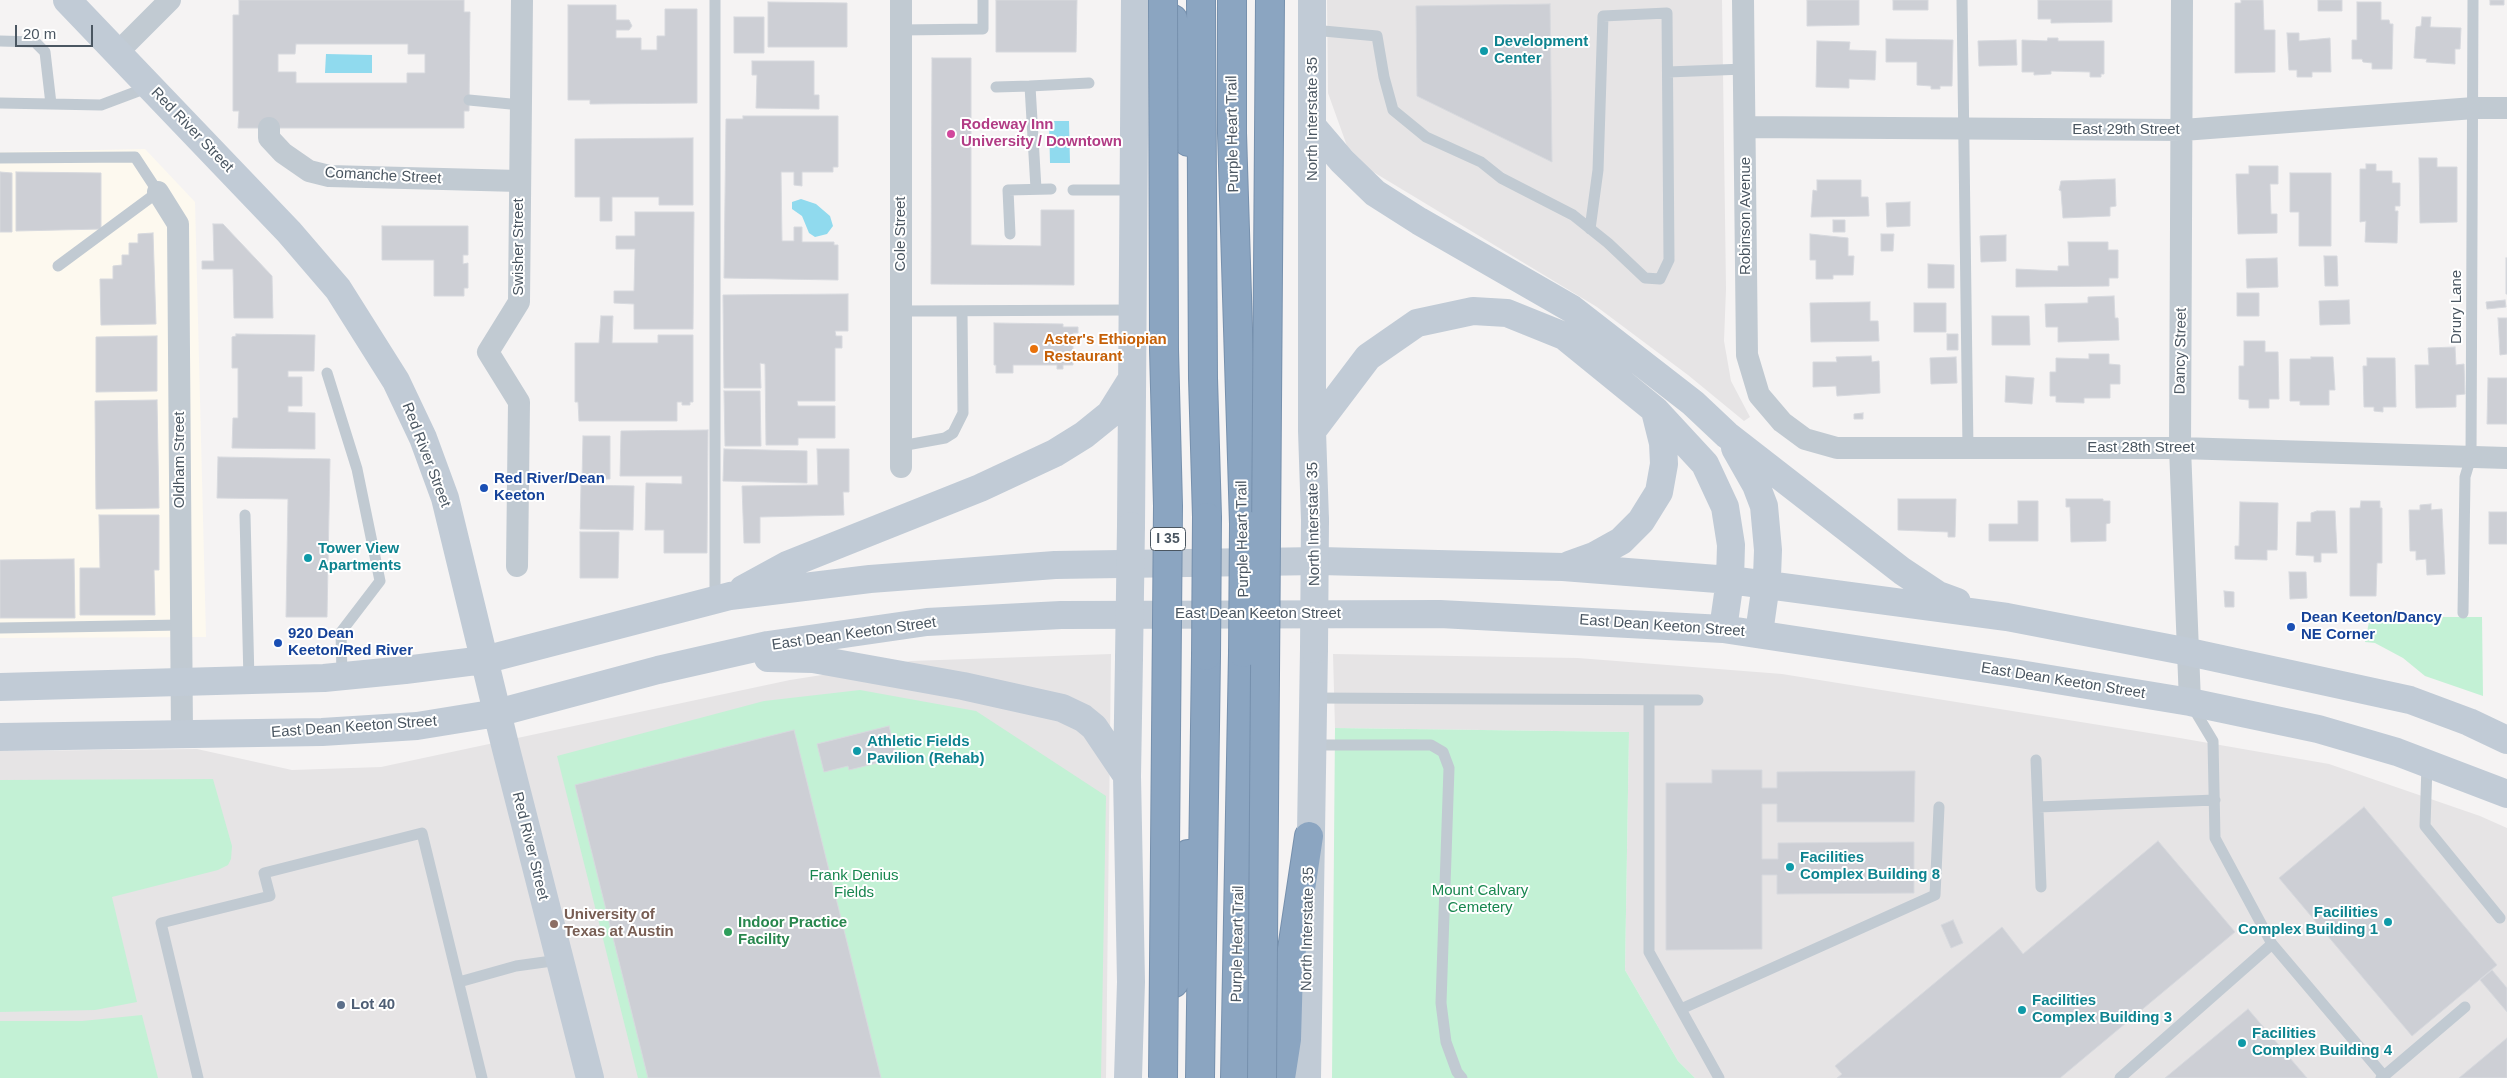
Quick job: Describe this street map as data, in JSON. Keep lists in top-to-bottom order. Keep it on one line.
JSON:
{"streets":{"highway":["Purple Heart Trail","I 35"],"main road":["North Interstate 35","Red River Street","East Dean Keeton Street"],"street":["East 29th Street","Comanche Street","Robinson Avenue","Cole Street","Swisher Street","Dancy Street","East 28th Street","Oldham Street"],"lane":["Drury Lane"]},"crossings":[["Red River Street","East Dean Keeton Street"],["East 29th Street","Robinson Avenue"],["East 29th Street","Drury Lane"],["East 29th Street","Dancy Street"],["Comanche Street","Swisher Street"],["Robinson Avenue","East 28th Street"],["Drury Lane","East 28th Street"],["Dancy Street","East 28th Street"],["Dancy Street","East Dean Keeton Street"],["Oldham Street","East Dean Keeton Street"]],"parks":["Frank Denius Fields","Mount Calvary Cemetery"],"places":["Development Center","Rodeway Inn University / Downtown","Aster's Ethiopian Restaurant","Red River/Dean Keeton","Tower View Apartments","Dean Keeton/Dancy NE Corner","920 Dean Keeton/Red River","Athletic Fields Pavilion (Rehab)","Facilities Complex Building 8","Facilities Complex Building 1","University of Texas at Austin","Indoor Practice Facility","Lot 40","Facilities Complex Building 3","Facilities Complex Building 4"],"scale_bar":"20 m"}
